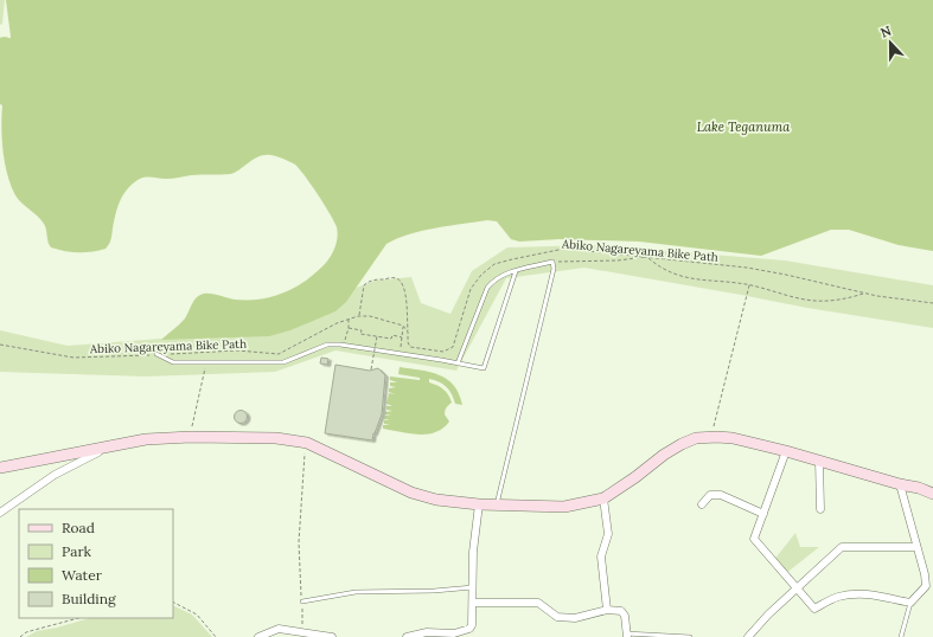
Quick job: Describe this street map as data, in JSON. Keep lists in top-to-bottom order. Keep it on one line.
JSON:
{"streets":{"path":["Abiko Nagareyama Bike Path"]},"water":["Lake Teganuma"],"legend":["Road","Park","Water","Building"],"north":"top"}
